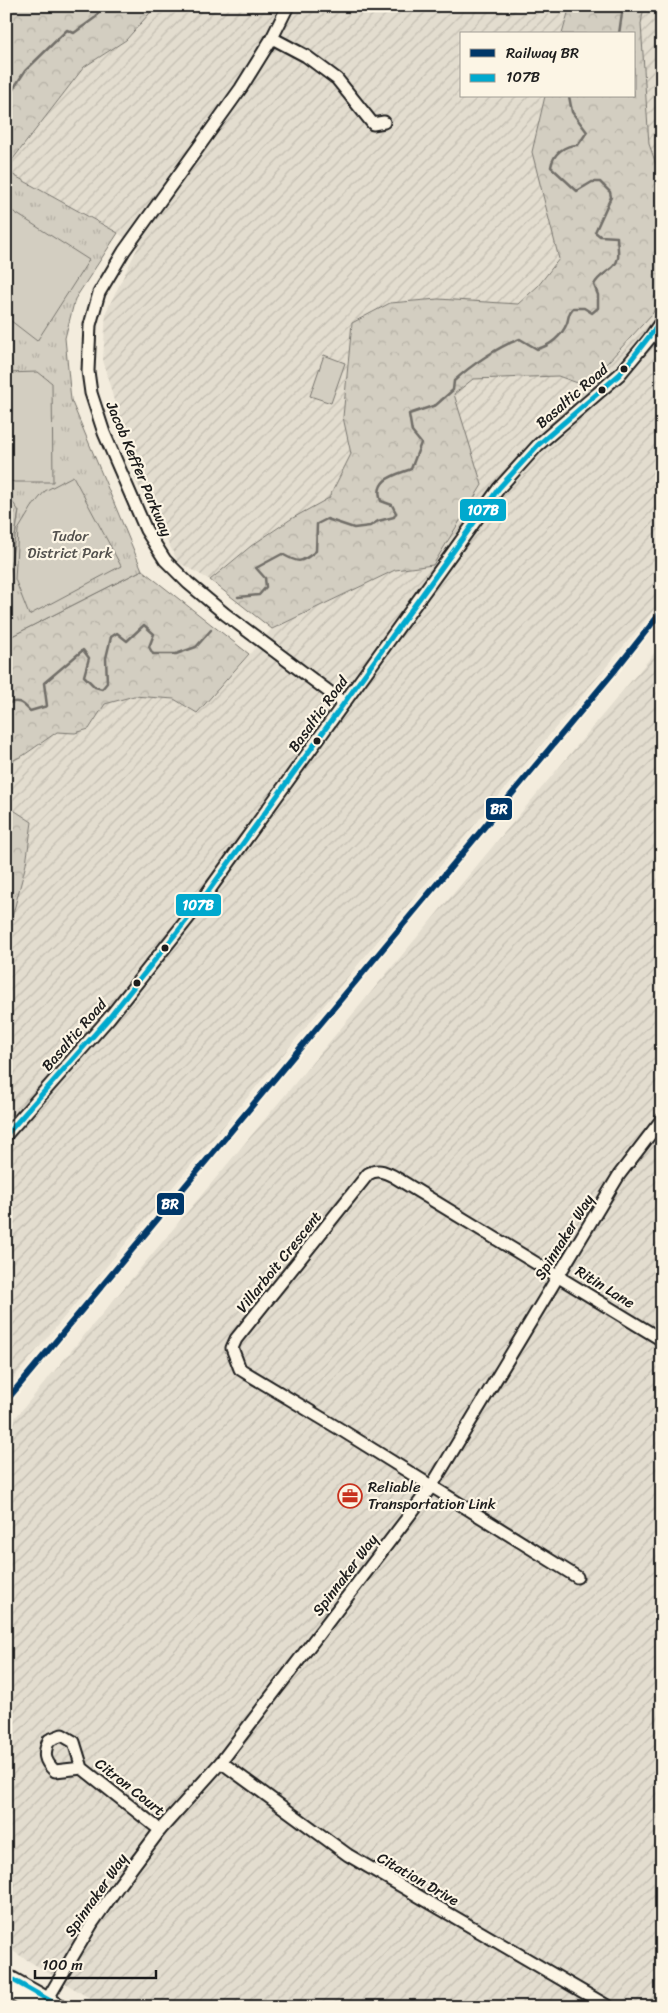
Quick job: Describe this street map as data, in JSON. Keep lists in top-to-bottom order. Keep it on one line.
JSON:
{"streets":{"street":["Basaltic Road","Jacob Keffer Parkway","Spinnaker Way","Villarboit Crescent","Ritin Lane","Citron Court","Citation Drive"]},"crossings":[["Basaltic Road","Jacob Keffer Parkway"],["Spinnaker Way","Villarboit Crescent"],["Spinnaker Way","Ritin Lane"],["Spinnaker Way","Citron Court"],["Spinnaker Way","Citation Drive"],["Villarboit Crescent","Ritin Lane"]],"parks":["Tudor District Park"],"places":{"office":["Reliable Transportation Link"]},"lines":["transit line 107B","rail line BR"],"legend":["Railway BR","107B"],"scale_bar":"100 m"}
